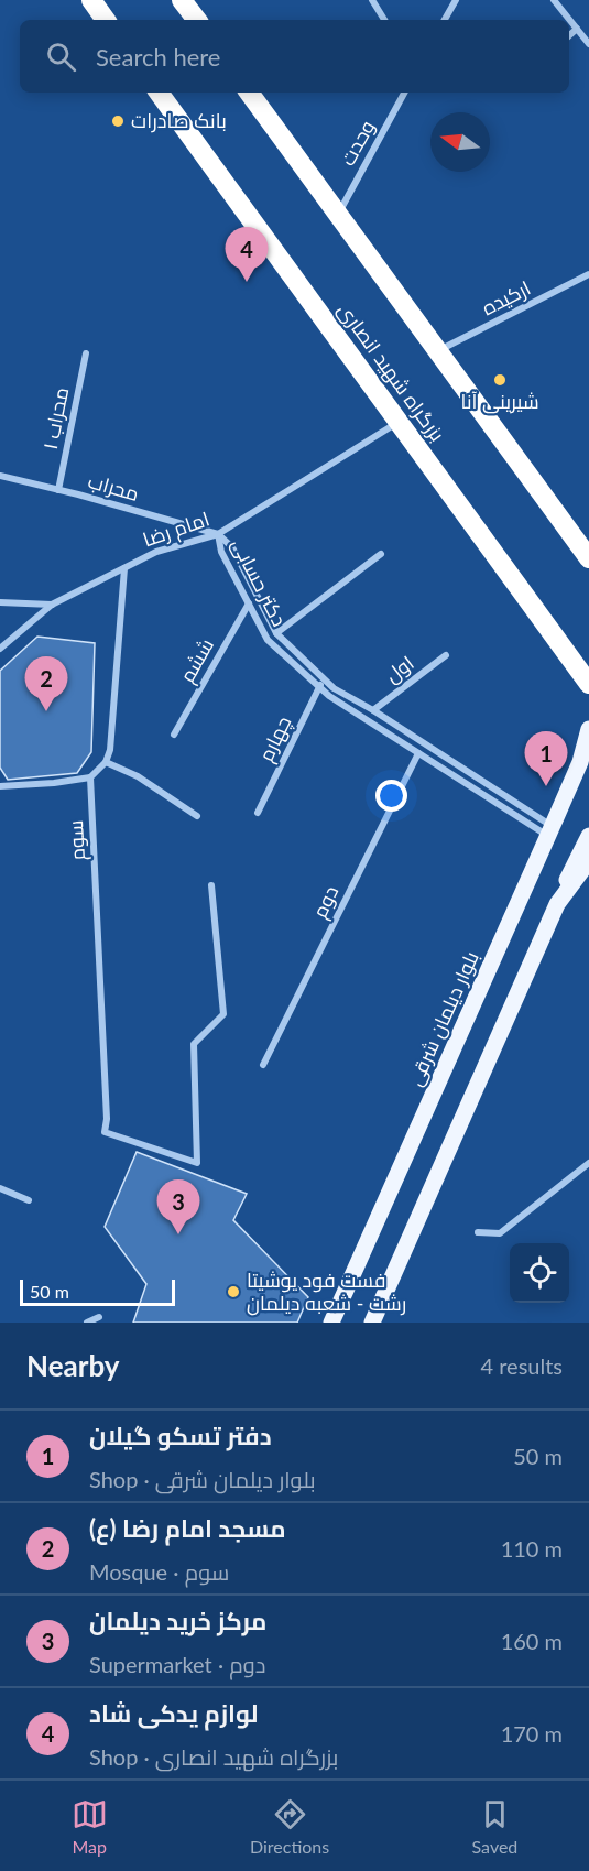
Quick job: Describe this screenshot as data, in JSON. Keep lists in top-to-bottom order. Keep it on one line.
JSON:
{"streets":{"highway":["بزرگراه شهید انصاری"],"main road":["بلوار دیلمان شرقی"],"street":["وحدت","ارکیده","محراب ۱","محراب","امام رضا","دکتر حسابی","ششم","اول","چهارم","سوم","دوم"]},"crossings":[["بزرگراه شهید انصاری","امام رضا"],["محراب ۱","محراب"],["محراب","امام رضا"],["محراب","دکتر حسابی"],["امام رضا","دکتر حسابی"],["دکتر حسابی","ششم"],["دکتر حسابی","اول"],["دکتر حسابی","چهارم"],["دکتر حسابی","دوم"],["دکتر حسابی","بلوار دیلمان شرقی"]],"places":["بانک صادرات","شیرینی آنا","فست فود یوشیتا رشت - شعبه دیلمان"],"scale_bar":"50 m","north":"left","page":{"search":"Search here","pins":["4","2","1","3"],"scale":"50 m","heading":["Nearby","4 results"],"list":[{"mark":"1","name":"دفتر تسکو گیلان","note":"Shop · بلوار دیلمان شرقی","value":"50 m"},{"mark":"2","name":"مسجد امام رضا (ع)","note":"Mosque · سوم","value":"110 m"},{"mark":"3","name":"مرکز خرید دیلمان","note":"Supermarket · دوم","value":"160 m"},{"mark":"4","name":"لوازم یدکی شاد","note":"Shop · بزرگراه شهید انصاری","value":"170 m"}],"nav":["Map","Directions","Saved"]}}
